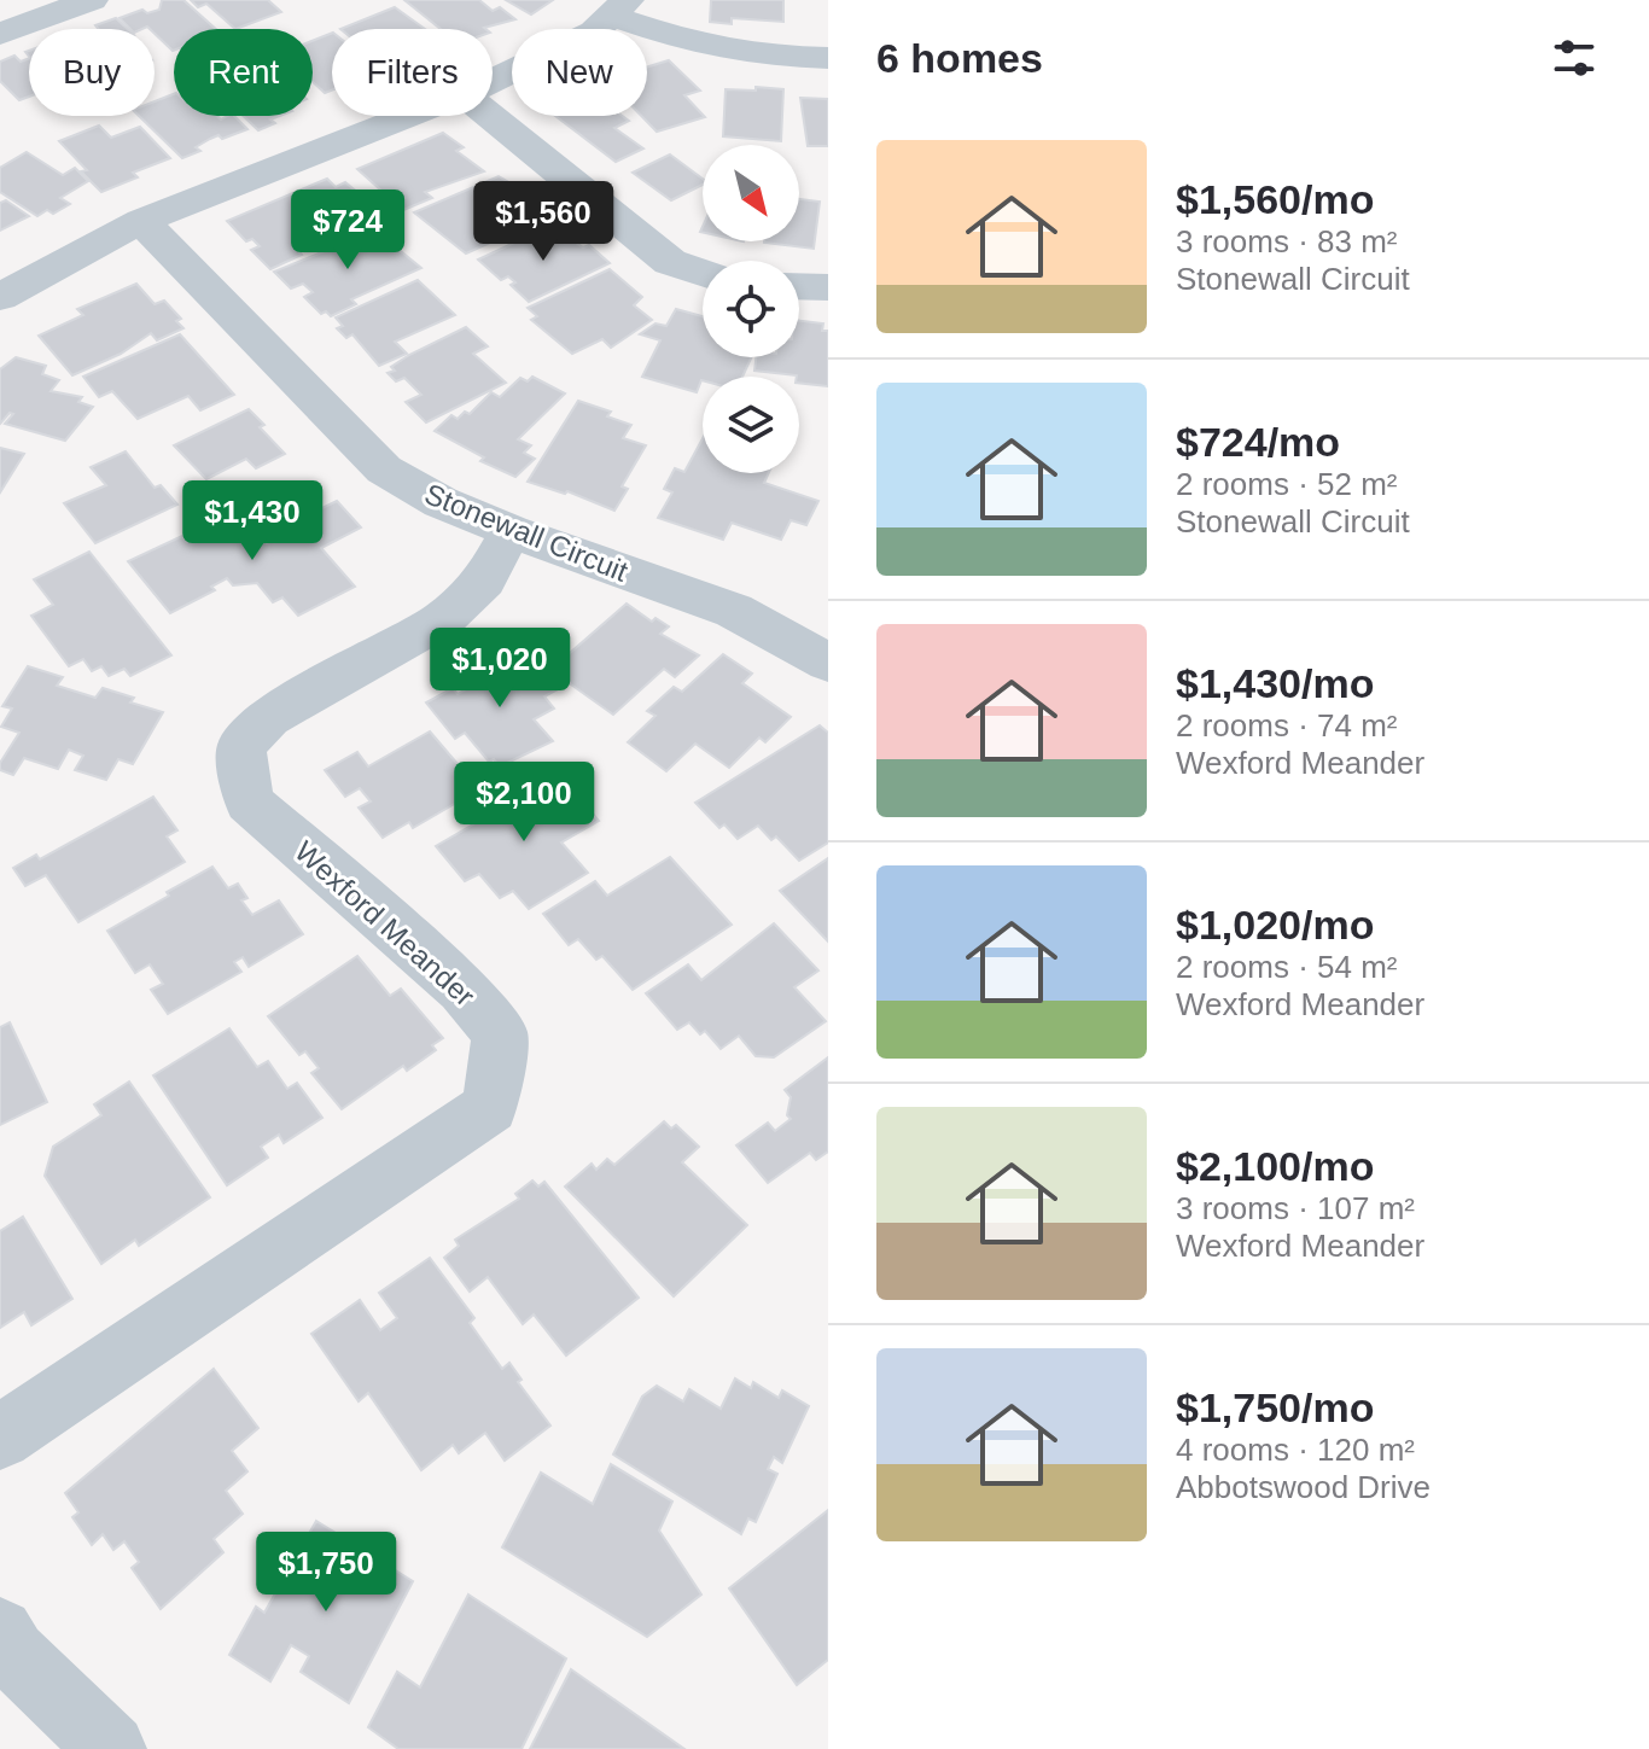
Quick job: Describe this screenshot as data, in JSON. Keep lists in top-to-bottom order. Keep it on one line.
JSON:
{"streets":{"street":["Stonewall Circuit","Wexford Meander"]},"crossings":[["Stonewall Circuit","Wexford Meander"]],"north":"bottom right","page":{"heading":"6 homes","chip":["Buy","Rent","Filters","New"],"list":[{"name":"$1,560/mo","note":"3 rooms · 83 m² · Stonewall Circuit"},{"name":"$724/mo","note":"2 rooms · 52 m² · Stonewall Circuit"},{"name":"$1,430/mo","note":"2 rooms · 74 m² · Wexford Meander"},{"name":"$1,020/mo","note":"2 rooms · 54 m² · Wexford Meander"},{"name":"$2,100/mo","note":"3 rooms · 107 m² · Wexford Meander"},{"name":"$1,750/mo","note":"4 rooms · 120 m² · Abbotswood Drive"}],"price":["$1,560","$724","$1,430","$1,020","$2,100","$1,750"]}}
